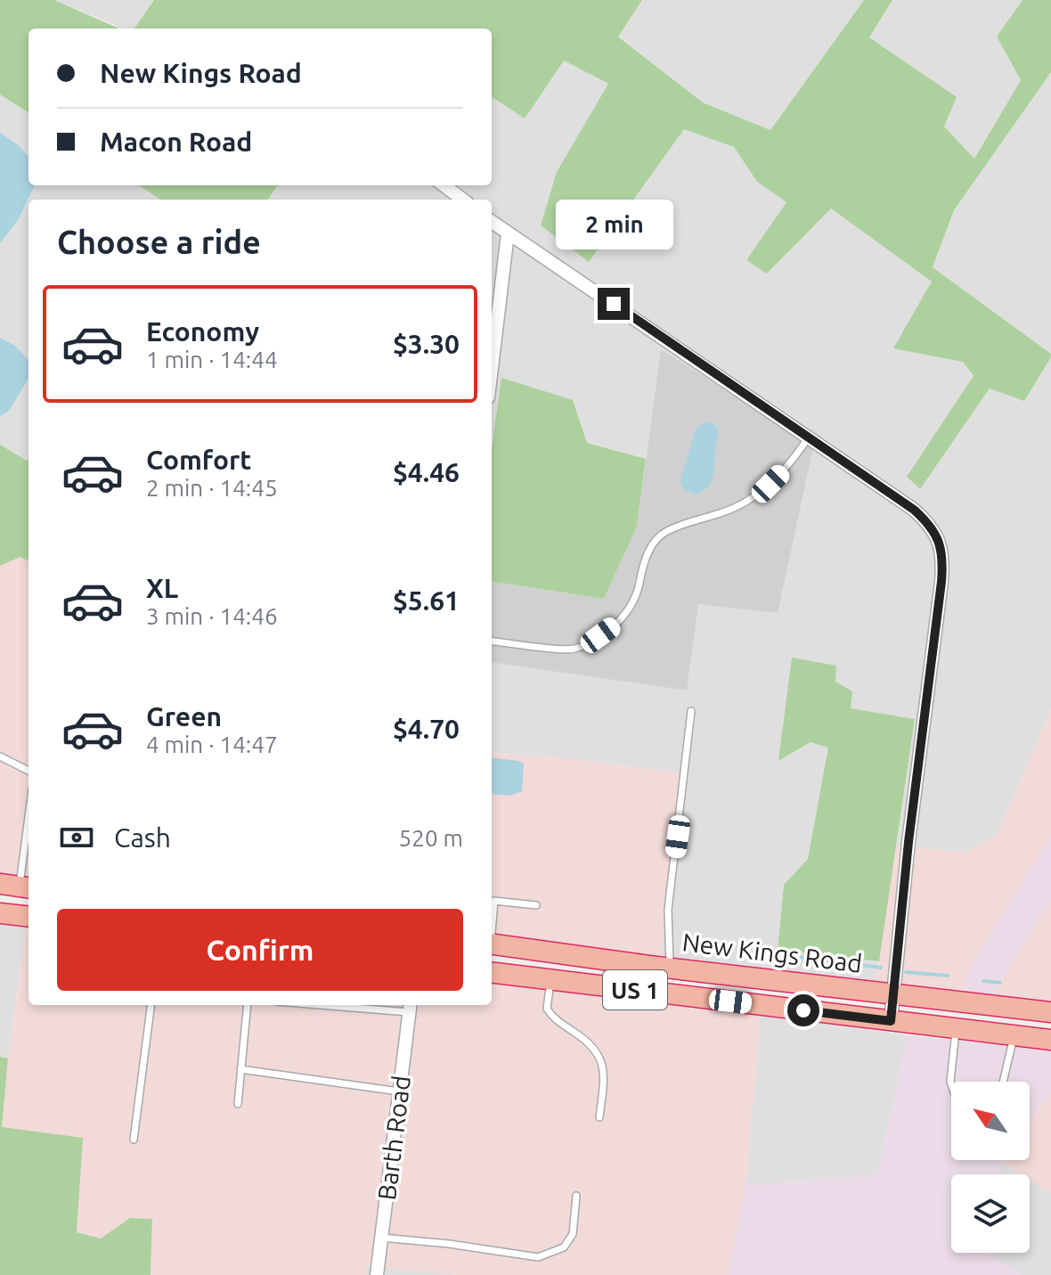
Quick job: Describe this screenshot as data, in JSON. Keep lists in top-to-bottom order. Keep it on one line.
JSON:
{"streets":{"highway":["New Kings Road","US 1"],"street":["Barth Road"]},"north":"top left","page":{"banner":["New Kings Road","Macon Road"],"bubble":"2 min","heading":"Choose a ride","list":[{"name":"Economy","note":"1 min · 14:44","value":"$3.30"},{"name":"Comfort","note":"2 min · 14:45","value":"$4.46"},{"name":"XL","note":"3 min · 14:46","value":"$5.61"},{"name":"Green","note":"4 min · 14:47","value":"$4.70"}],"pay":["Cash","520 m"],"buttons":"Confirm"}}
